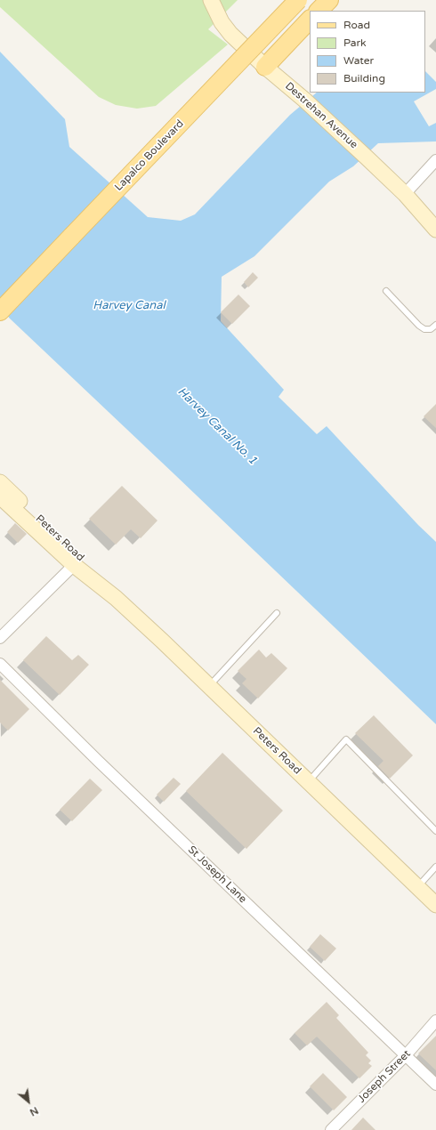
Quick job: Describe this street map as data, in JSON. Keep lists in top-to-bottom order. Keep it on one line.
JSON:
{"streets":{"main road":["Destrehan Avenue","Lapalco Boulevard","Peters Road"],"street":["St Joseph Lane","Joseph Street"]},"crossings":[["St Joseph Lane","Joseph Street"]],"water":["Harvey Canal","Harvey Canal No. 1"],"legend":["Road","Park","Water","Building"],"north":"bottom right"}
